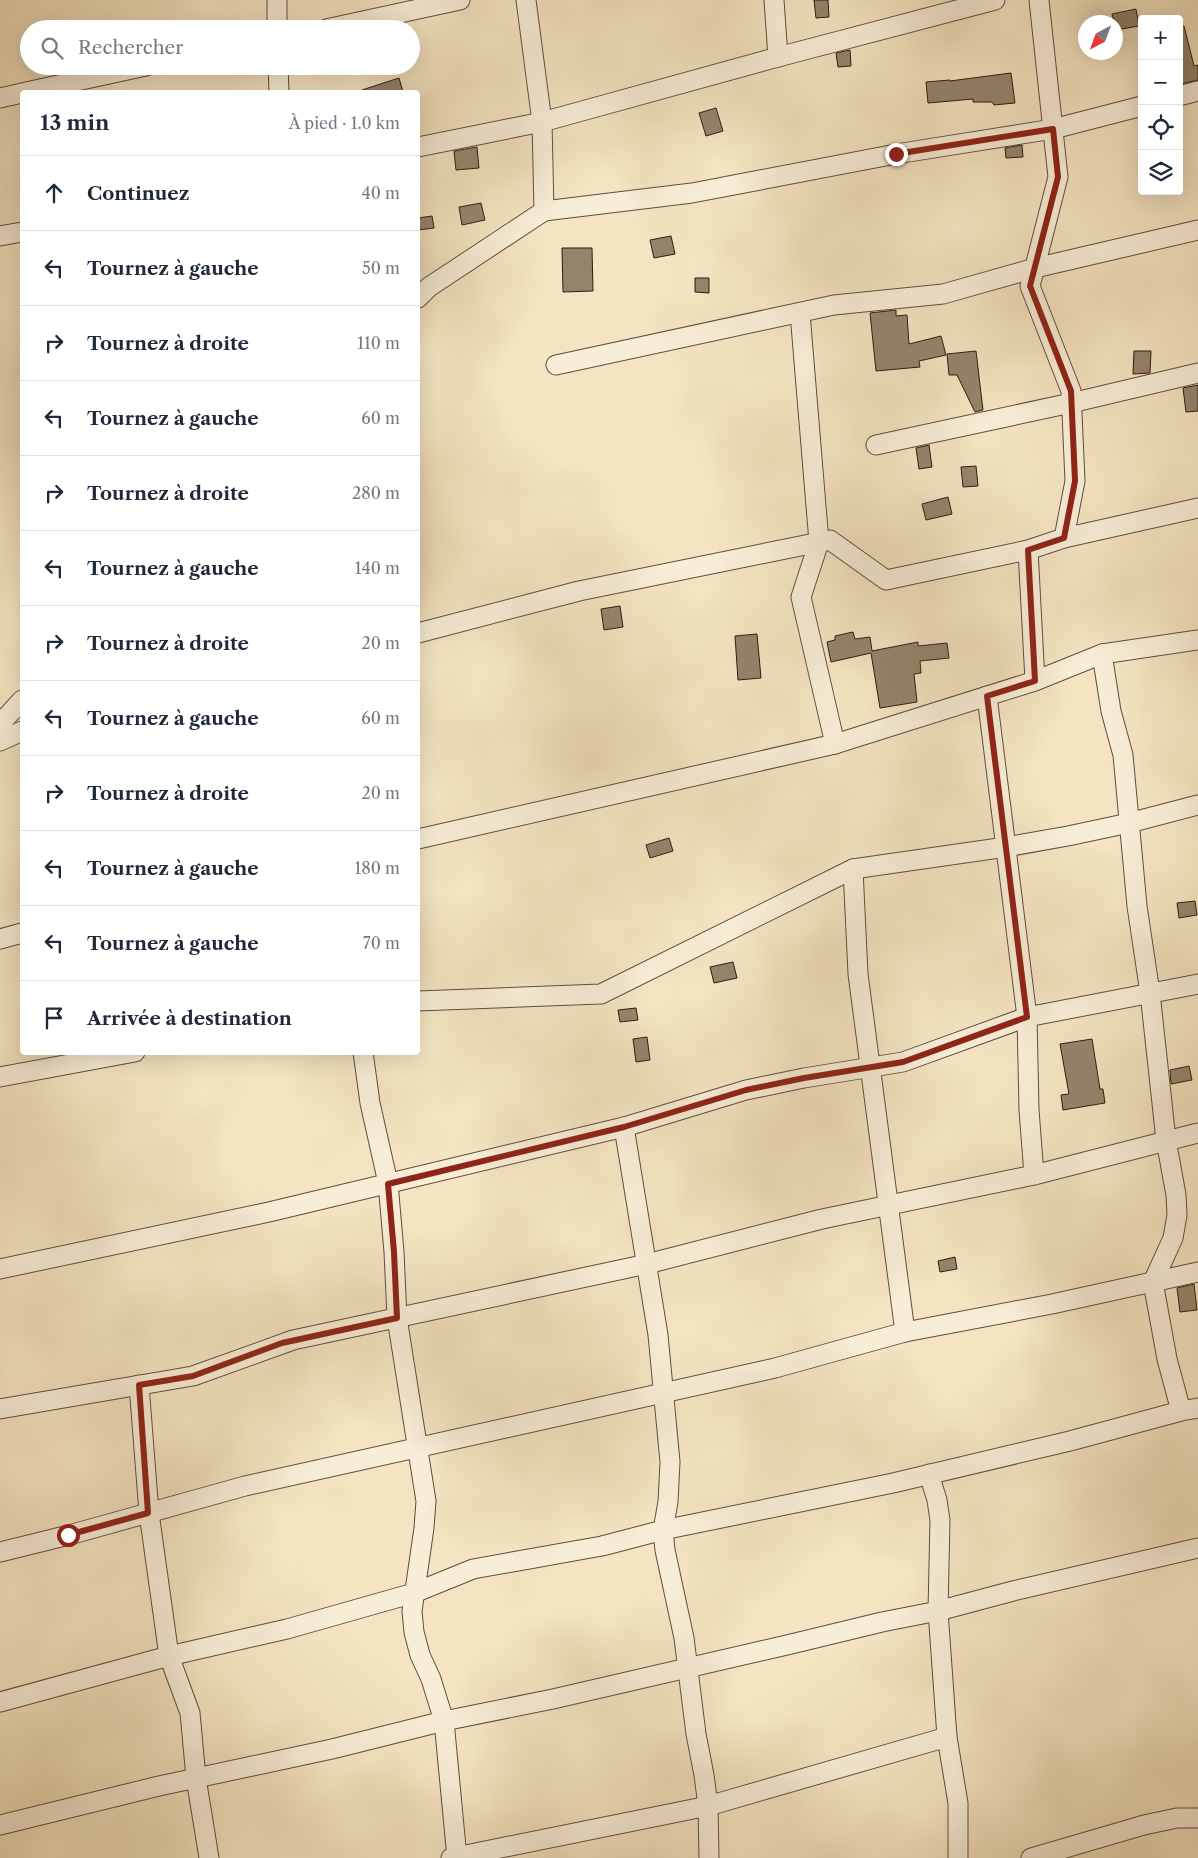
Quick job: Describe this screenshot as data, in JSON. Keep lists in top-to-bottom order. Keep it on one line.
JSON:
{"north":"bottom left","page":{"map_buttons":["+","−"],"search":"Rechercher","heading":["13 min","À pied · 1.0 km"],"list":[["Continuez","40 m"],["Tournez à gauche","50 m"],["Tournez à droite","110 m"],["Tournez à gauche","60 m"],["Tournez à droite","280 m"],["Tournez à gauche","140 m"],["Tournez à droite","20 m"],["Tournez à gauche","60 m"],["Tournez à droite","20 m"],["Tournez à gauche","180 m"],["Tournez à gauche","70 m"],"Arrivée à destination"]}}
